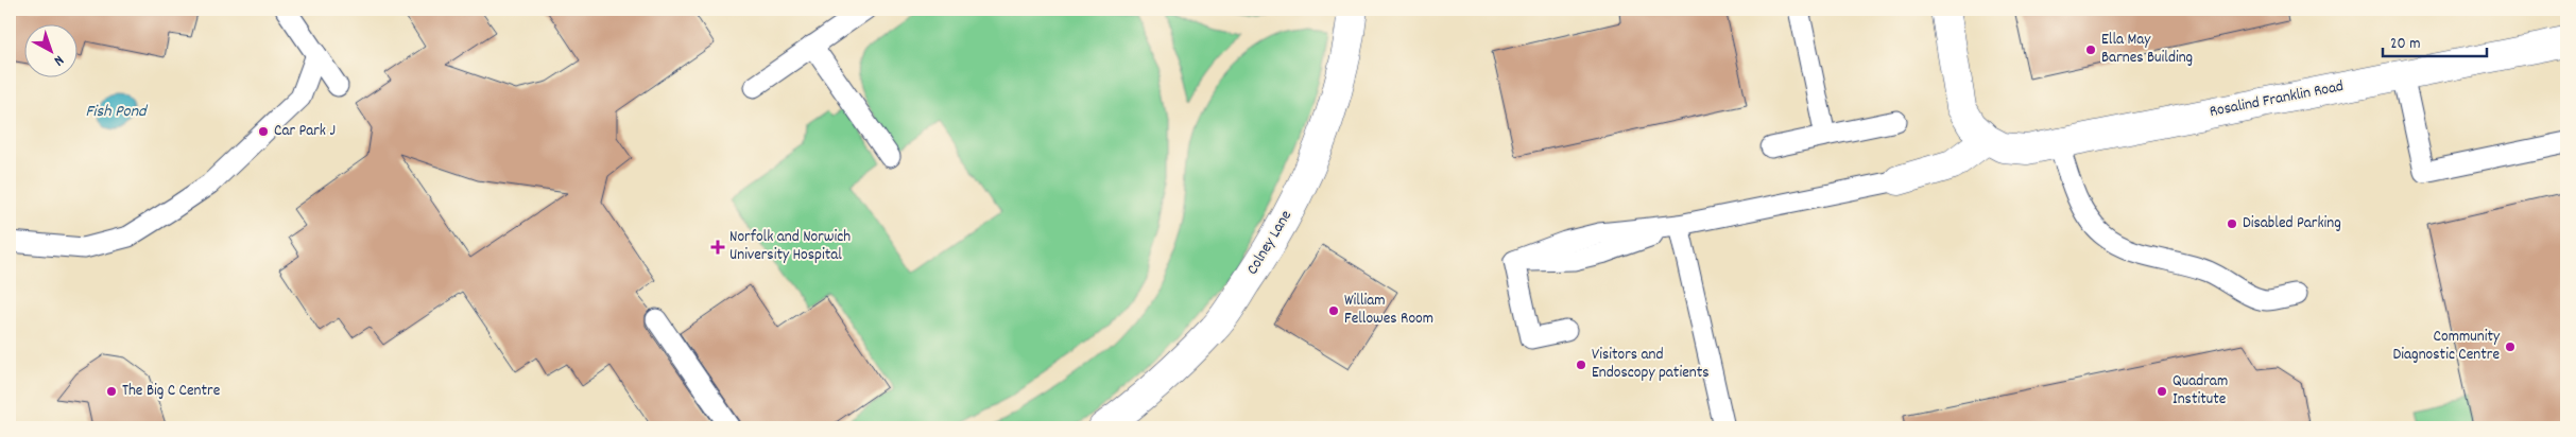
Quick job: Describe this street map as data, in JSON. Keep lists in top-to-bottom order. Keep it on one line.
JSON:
{"streets":{"street":["Rosalind Franklin Road","Colney Lane"]},"water":["Fish Pond"],"places":{"other":["Ella May Barnes Building","Car Park J","Disabled Parking","William Fellowes Room","Community Diagnostic Centre","Visitors and Endoscopy patients","The Big C Centre","Quadram Institute"],"health":["Norfolk and Norwich University Hospital"]},"scale_bar":"20 m","north":"bottom right"}
